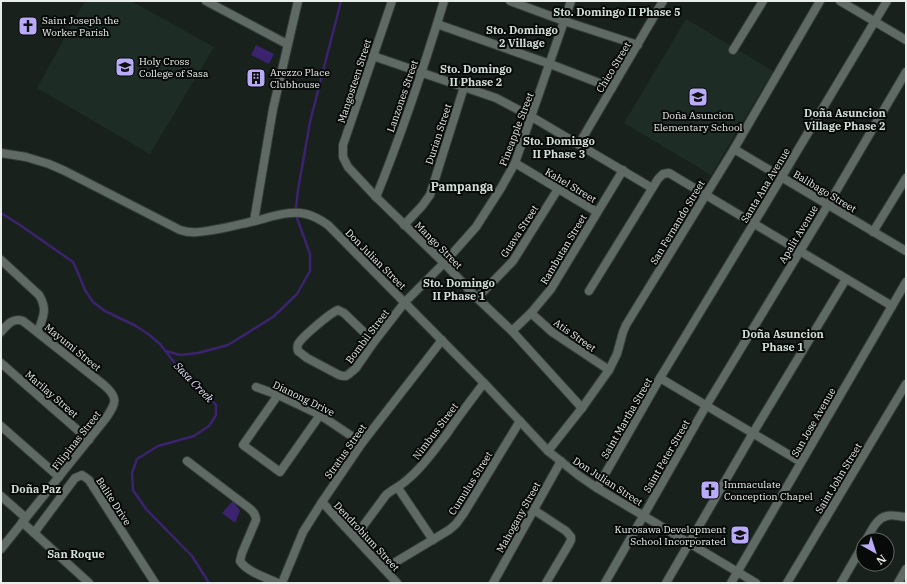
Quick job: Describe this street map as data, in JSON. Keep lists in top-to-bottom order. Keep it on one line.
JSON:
{"streets":{"street":["Chico Street","Mangosteen Street","Lanzones Street","Pineapple Street","Durian Street","Kahel Street","Santa Ana Avenue","Balibago Street","San Fernando Street","Guava Street","Apalit Avenue","Mango Street","Rambutan Street","Don Julian Street","Atis Street","Bombil Street","Mayumi Street","Marilay Street","Dianong Drive","Saint Martha Street","San Jose Avenue","Nimbus Street","Filipinas Street","Stratus Street","Saint Peter Street","Saint John Street","Cumulus Street","Balite Drive","Mahogany Street","Dendrobium Street"]},"crossings":[["Mangosteen Street","Mango Street"],["Lanzones Street","Mango Street"],["Pineapple Street","Kahel Street"],["Pineapple Street","Mango Street"],["Pineapple Street","Don Julian Street"],["Pineapple Street","Bombil Street"],["Durian Street","Mango Street"],["Kahel Street","Guava Street"],["Kahel Street","Rambutan Street"],["Santa Ana Avenue","Balibago Street"],["Santa Ana Avenue","Saint Martha Street"],["Balibago Street","San Fernando Street"],["Balibago Street","Apalit Avenue"],["San Fernando Street","Mango Street"],["San Fernando Street","Don Julian Street"],["San Fernando Street","Atis Street"],["Guava Street","Mango Street"],["Apalit Avenue","Saint Peter Street"],["Mango Street","Rambutan Street"],["Rambutan Street","Atis Street"],["Don Julian Street","Bombil Street"],["Don Julian Street","Saint Martha Street"],["Don Julian Street","San Jose Avenue"],["Don Julian Street","Nimbus Street"],["Don Julian Street","Stratus Street"],["Don Julian Street","Saint Peter Street"],["Don Julian Street","Cumulus Street"],["Don Julian Street","Mahogany Street"],["Mayumi Street","Filipinas Street"],["Marilay Street","Filipinas Street"],["Dianong Drive","Stratus Street"],["Nimbus Street","Dendrobium Street"],["Stratus Street","Dendrobium Street"],["Cumulus Street","Dendrobium Street"]],"districts":["Sto. Domingo II Phase 5","Sto. Domingo 2 Village","Sto. Domingo II Phase 2","Doña Asuncion Village Phase 2","Sto. Domingo II Phase 3","Pampanga","Sto. Domingo II Phase 1","Doña Asuncion Phase 1","Doña Paz","San Roque"],"water":["Sasa Creek"],"places":{"church":["Saint Joseph the Worker Parish","Immaculate Conception Chapel"],"school or university":["Holy Cross College of Sasa","Doña Asuncion Elementary School","Kurosawa Development School Incorporated"],"building":["Arezzo Place Clubhouse"]},"north":"bottom right"}
